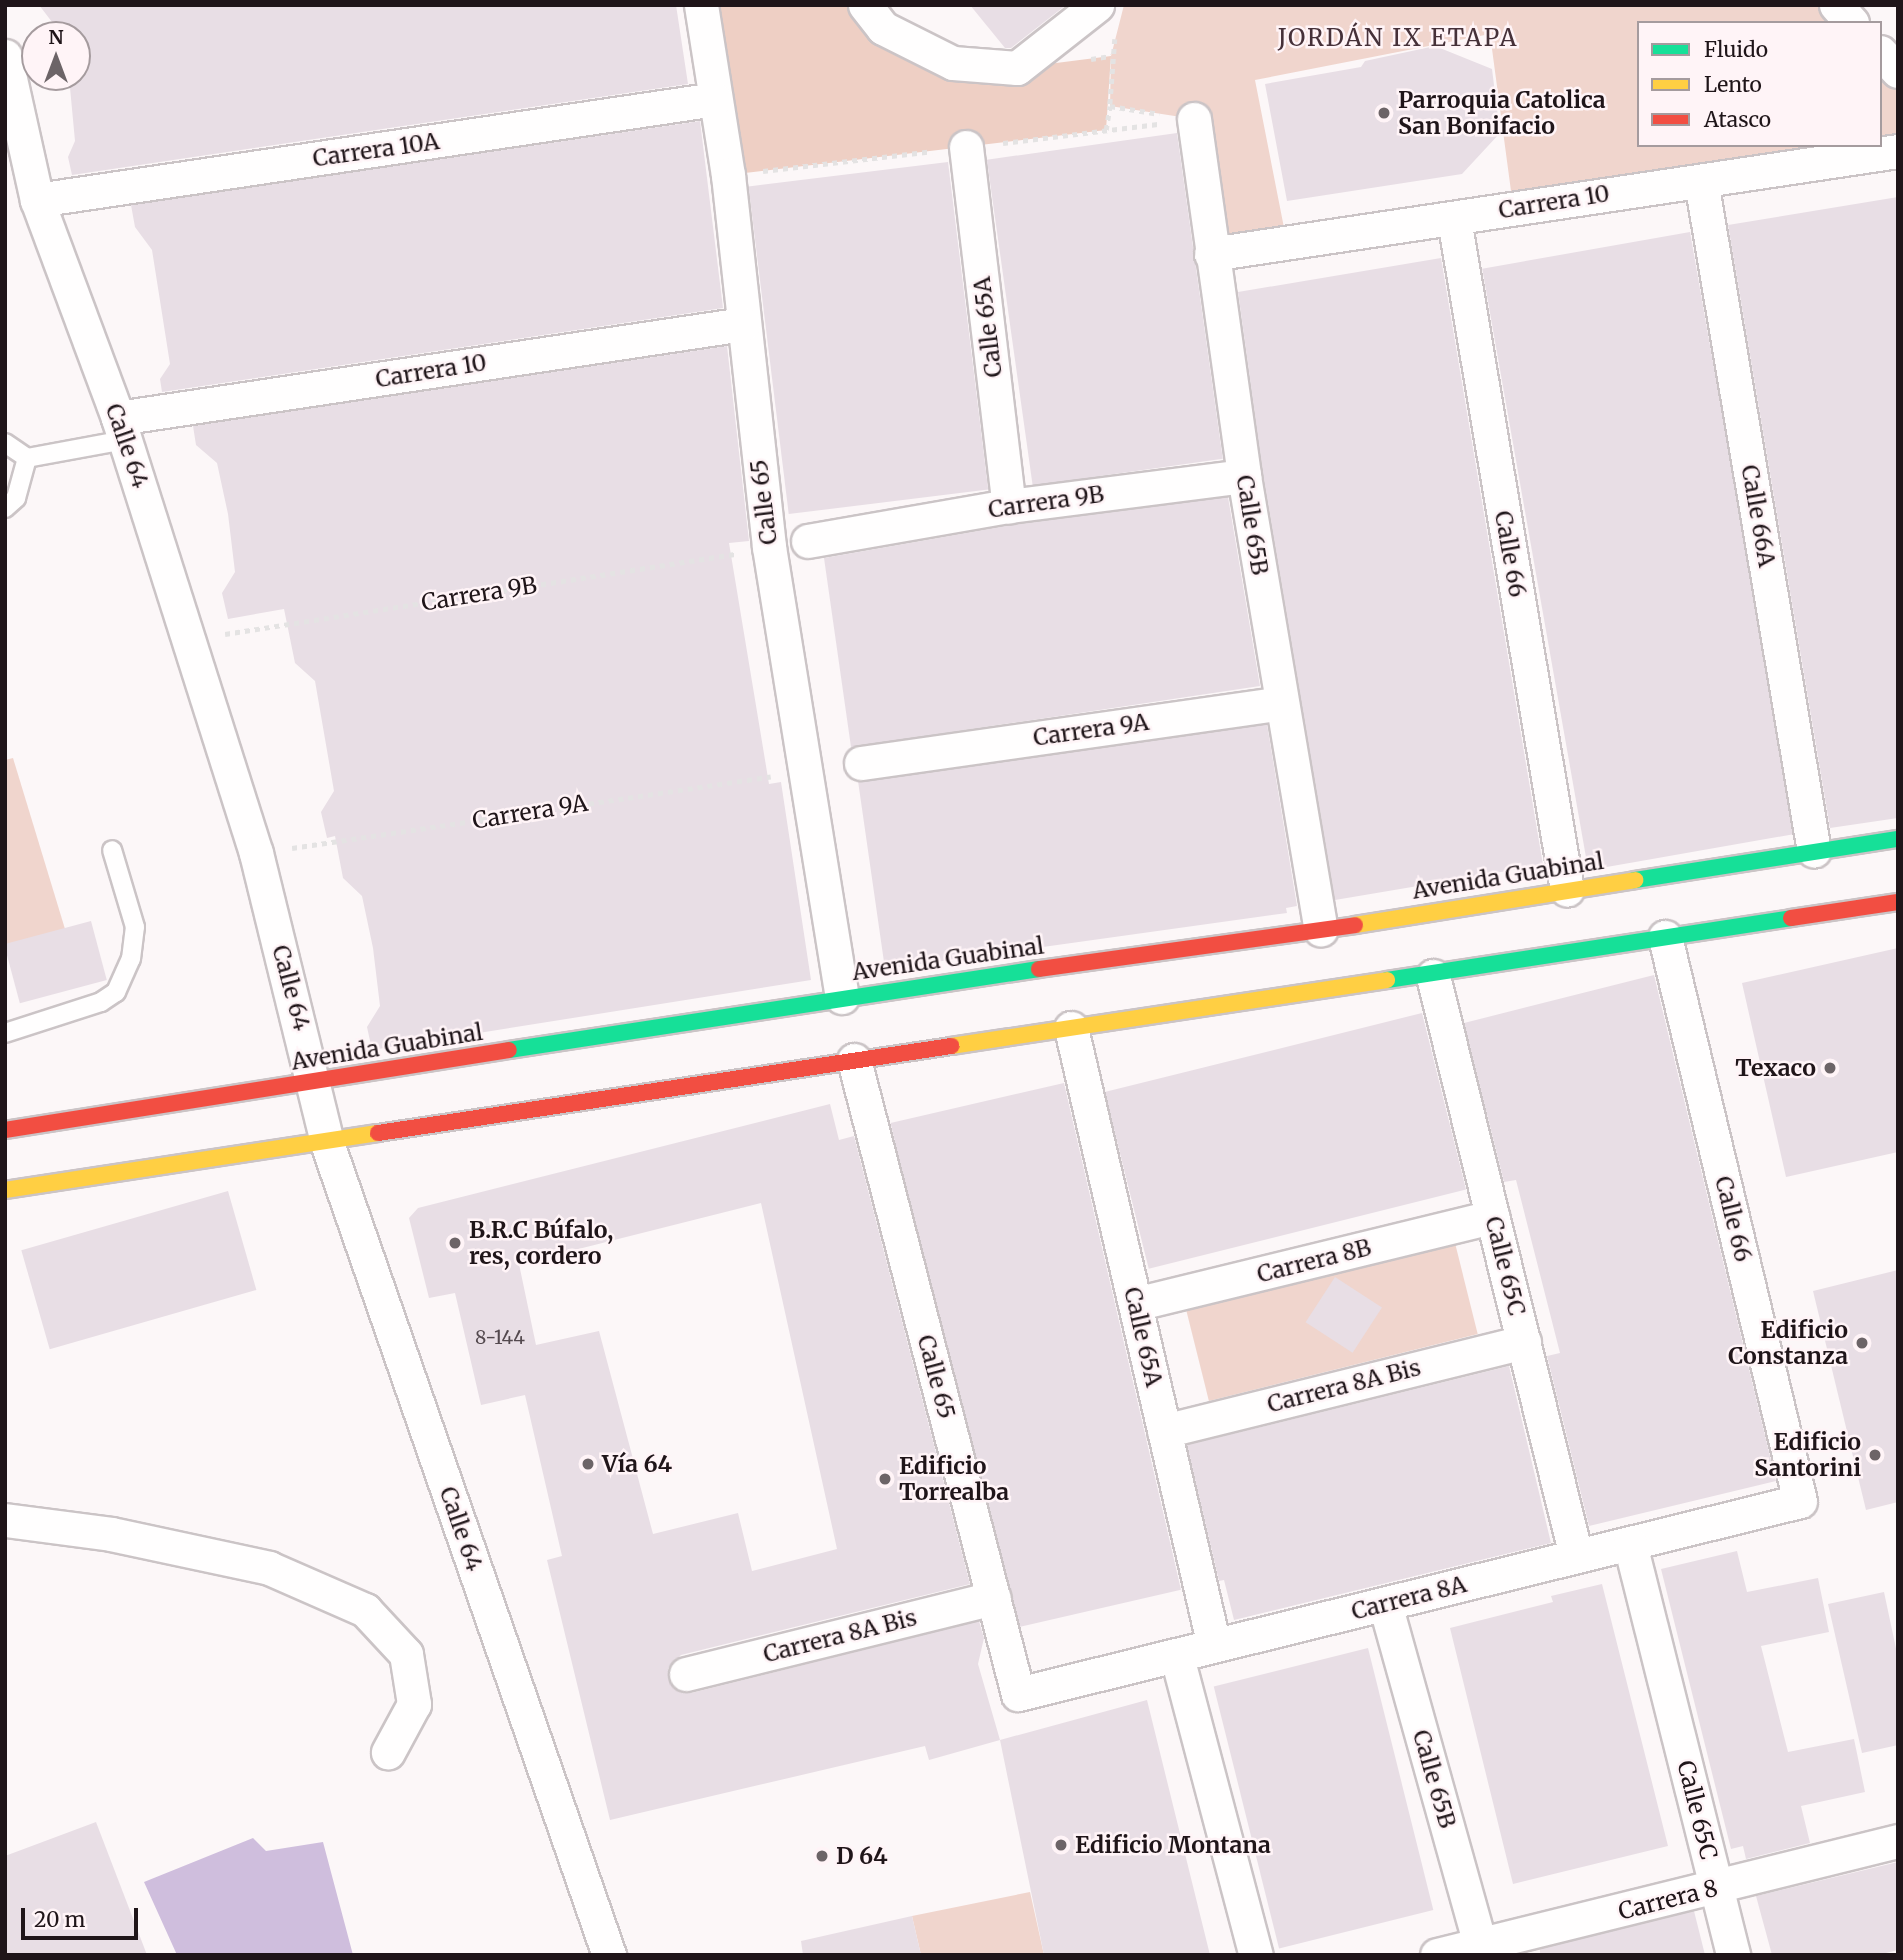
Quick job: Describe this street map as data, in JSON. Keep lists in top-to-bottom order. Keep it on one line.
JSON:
{"streets":{"main road":["Avenida Guabinal"],"street":["Carrera 10A","Carrera 10","Calle 65A","Calle 64","Calle 65","Carrera 9B","Calle 66A","Calle 65B","Calle 66","Carrera 9A","Carrera 8B","Calle 65C","Carrera 8A Bis","Carrera 8A","Carrera 8"]},"crossings":[["Carrera 10A","Calle 64"],["Carrera 10A","Calle 65"],["Carrera 10","Calle 64"],["Carrera 10","Calle 65"],["Carrera 10","Calle 66A"],["Carrera 10","Calle 65B"],["Carrera 10","Calle 66"],["Calle 65A","Carrera 9B"],["Calle 65A","Carrera 8B"],["Calle 65A","Carrera 8A Bis"],["Calle 65A","Carrera 8A"],["Calle 64","Carrera 9B"],["Calle 64","Carrera 9A"],["Calle 64","Avenida Guabinal"],["Calle 65","Carrera 9B"],["Calle 65","Carrera 9A"],["Calle 65","Avenida Guabinal"],["Calle 65","Carrera 8A Bis"],["Calle 65","Carrera 8A"],["Carrera 9B","Calle 65B"],["Calle 66A","Avenida Guabinal"],["Calle 65B","Carrera 9A"],["Calle 65B","Avenida Guabinal"],["Calle 65B","Carrera 8A"],["Calle 65B","Carrera 8"],["Calle 66","Avenida Guabinal"],["Calle 66","Carrera 8A"],["Carrera 8B","Calle 65C"],["Calle 65C","Carrera 8A Bis"],["Calle 65C","Carrera 8A"],["Calle 65C","Carrera 8"]],"districts":["JORDÁN IX ETAPA"],"places":["Parroquia Catolica San Bonifacio","Texaco","B.R.C Búfalo, res, cordero","Edificio Constanza","Edificio Santorini","Vía 64","Edificio Torrealba","Edificio Montana","D 64"],"house_numbers":["8-144"],"legend":["Fluido","Lento","Atasco"],"scale_bar":"20 m","north":"top"}
